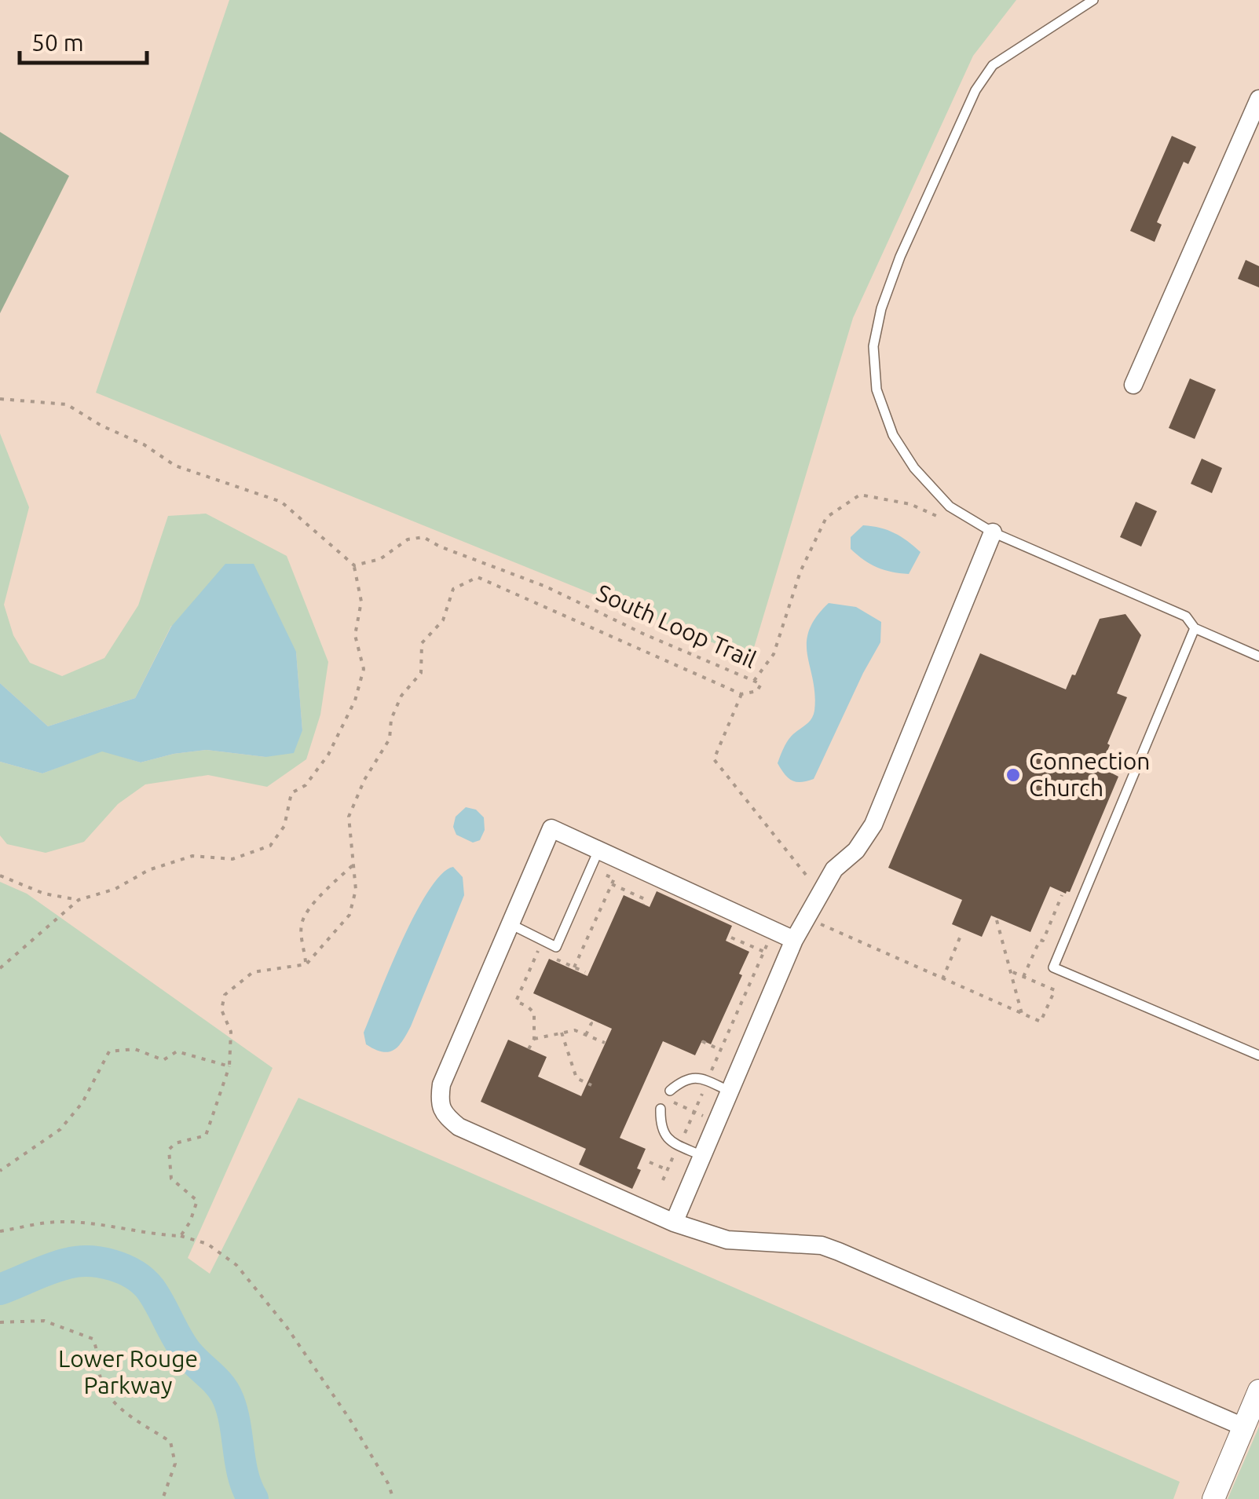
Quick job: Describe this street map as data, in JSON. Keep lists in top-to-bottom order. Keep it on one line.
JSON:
{"streets":{"path":["South Loop Trail"]},"parks":["Lower Rouge Parkway"],"places":["Connection Church"],"scale_bar":"50 m"}
